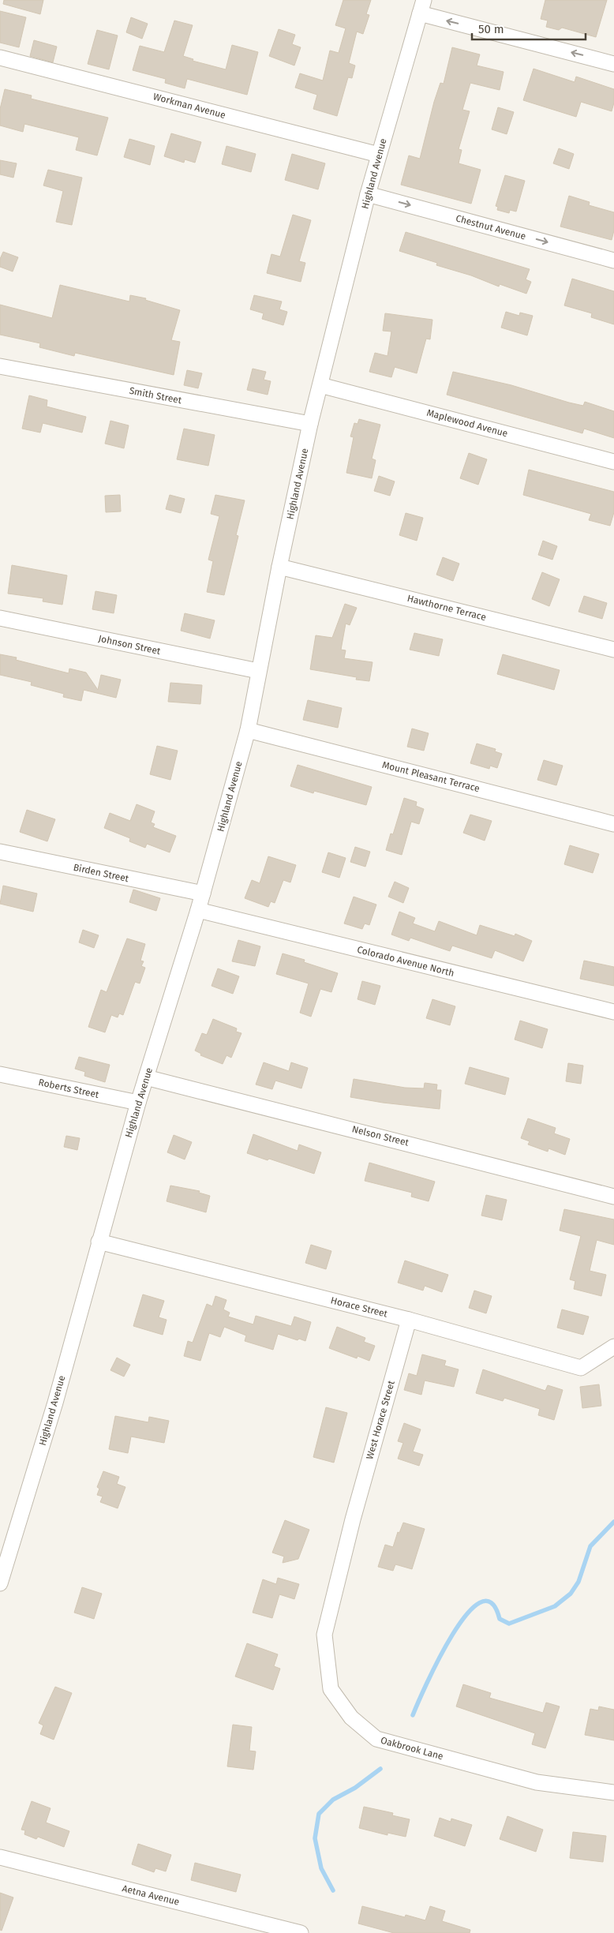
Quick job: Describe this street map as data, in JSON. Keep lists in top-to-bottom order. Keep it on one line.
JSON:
{"streets":{"street":["Workman Avenue","Highland Avenue","Chestnut Avenue","Smith Street","Maplewood Avenue","Hawthorne Terrace","Johnson Street","Mount Pleasant Terrace","Birden Street","Colorado Avenue North","Roberts Street","Nelson Street","Horace Street","West Horace Street","Oakbrook Lane","Aetna Avenue"]},"crossings":[["Workman Avenue","Highland Avenue"],["Highland Avenue","Chestnut Avenue"],["Highland Avenue","Smith Street"],["Highland Avenue","Maplewood Avenue"],["Highland Avenue","Hawthorne Terrace"],["Highland Avenue","Johnson Street"],["Highland Avenue","Mount Pleasant Terrace"],["Highland Avenue","Birden Street"],["Highland Avenue","Colorado Avenue North"],["Highland Avenue","Roberts Street"],["Highland Avenue","Nelson Street"],["Highland Avenue","Horace Street"],["Horace Street","West Horace Street"],["West Horace Street","Oakbrook Lane"]],"one_way":["Chestnut Avenue"],"scale_bar":"50 m"}
